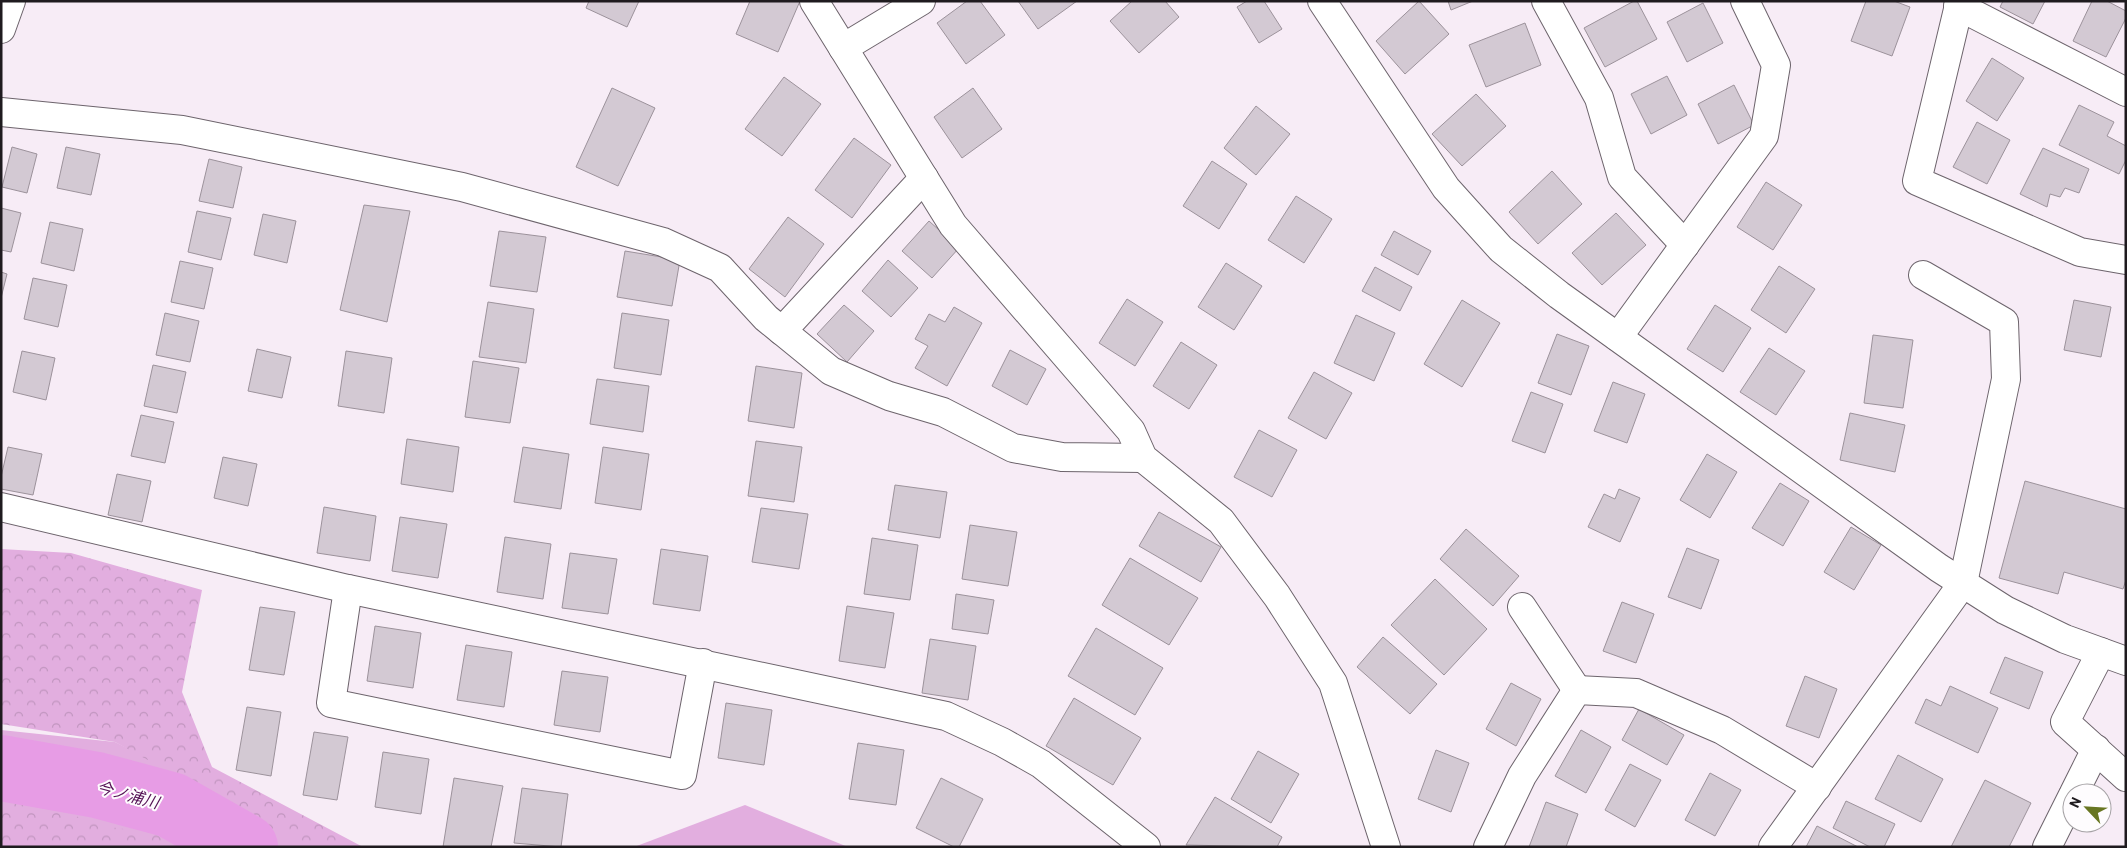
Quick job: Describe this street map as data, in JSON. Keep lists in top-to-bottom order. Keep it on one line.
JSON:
{"water":["今ノ浦川"],"north":"top left"}
